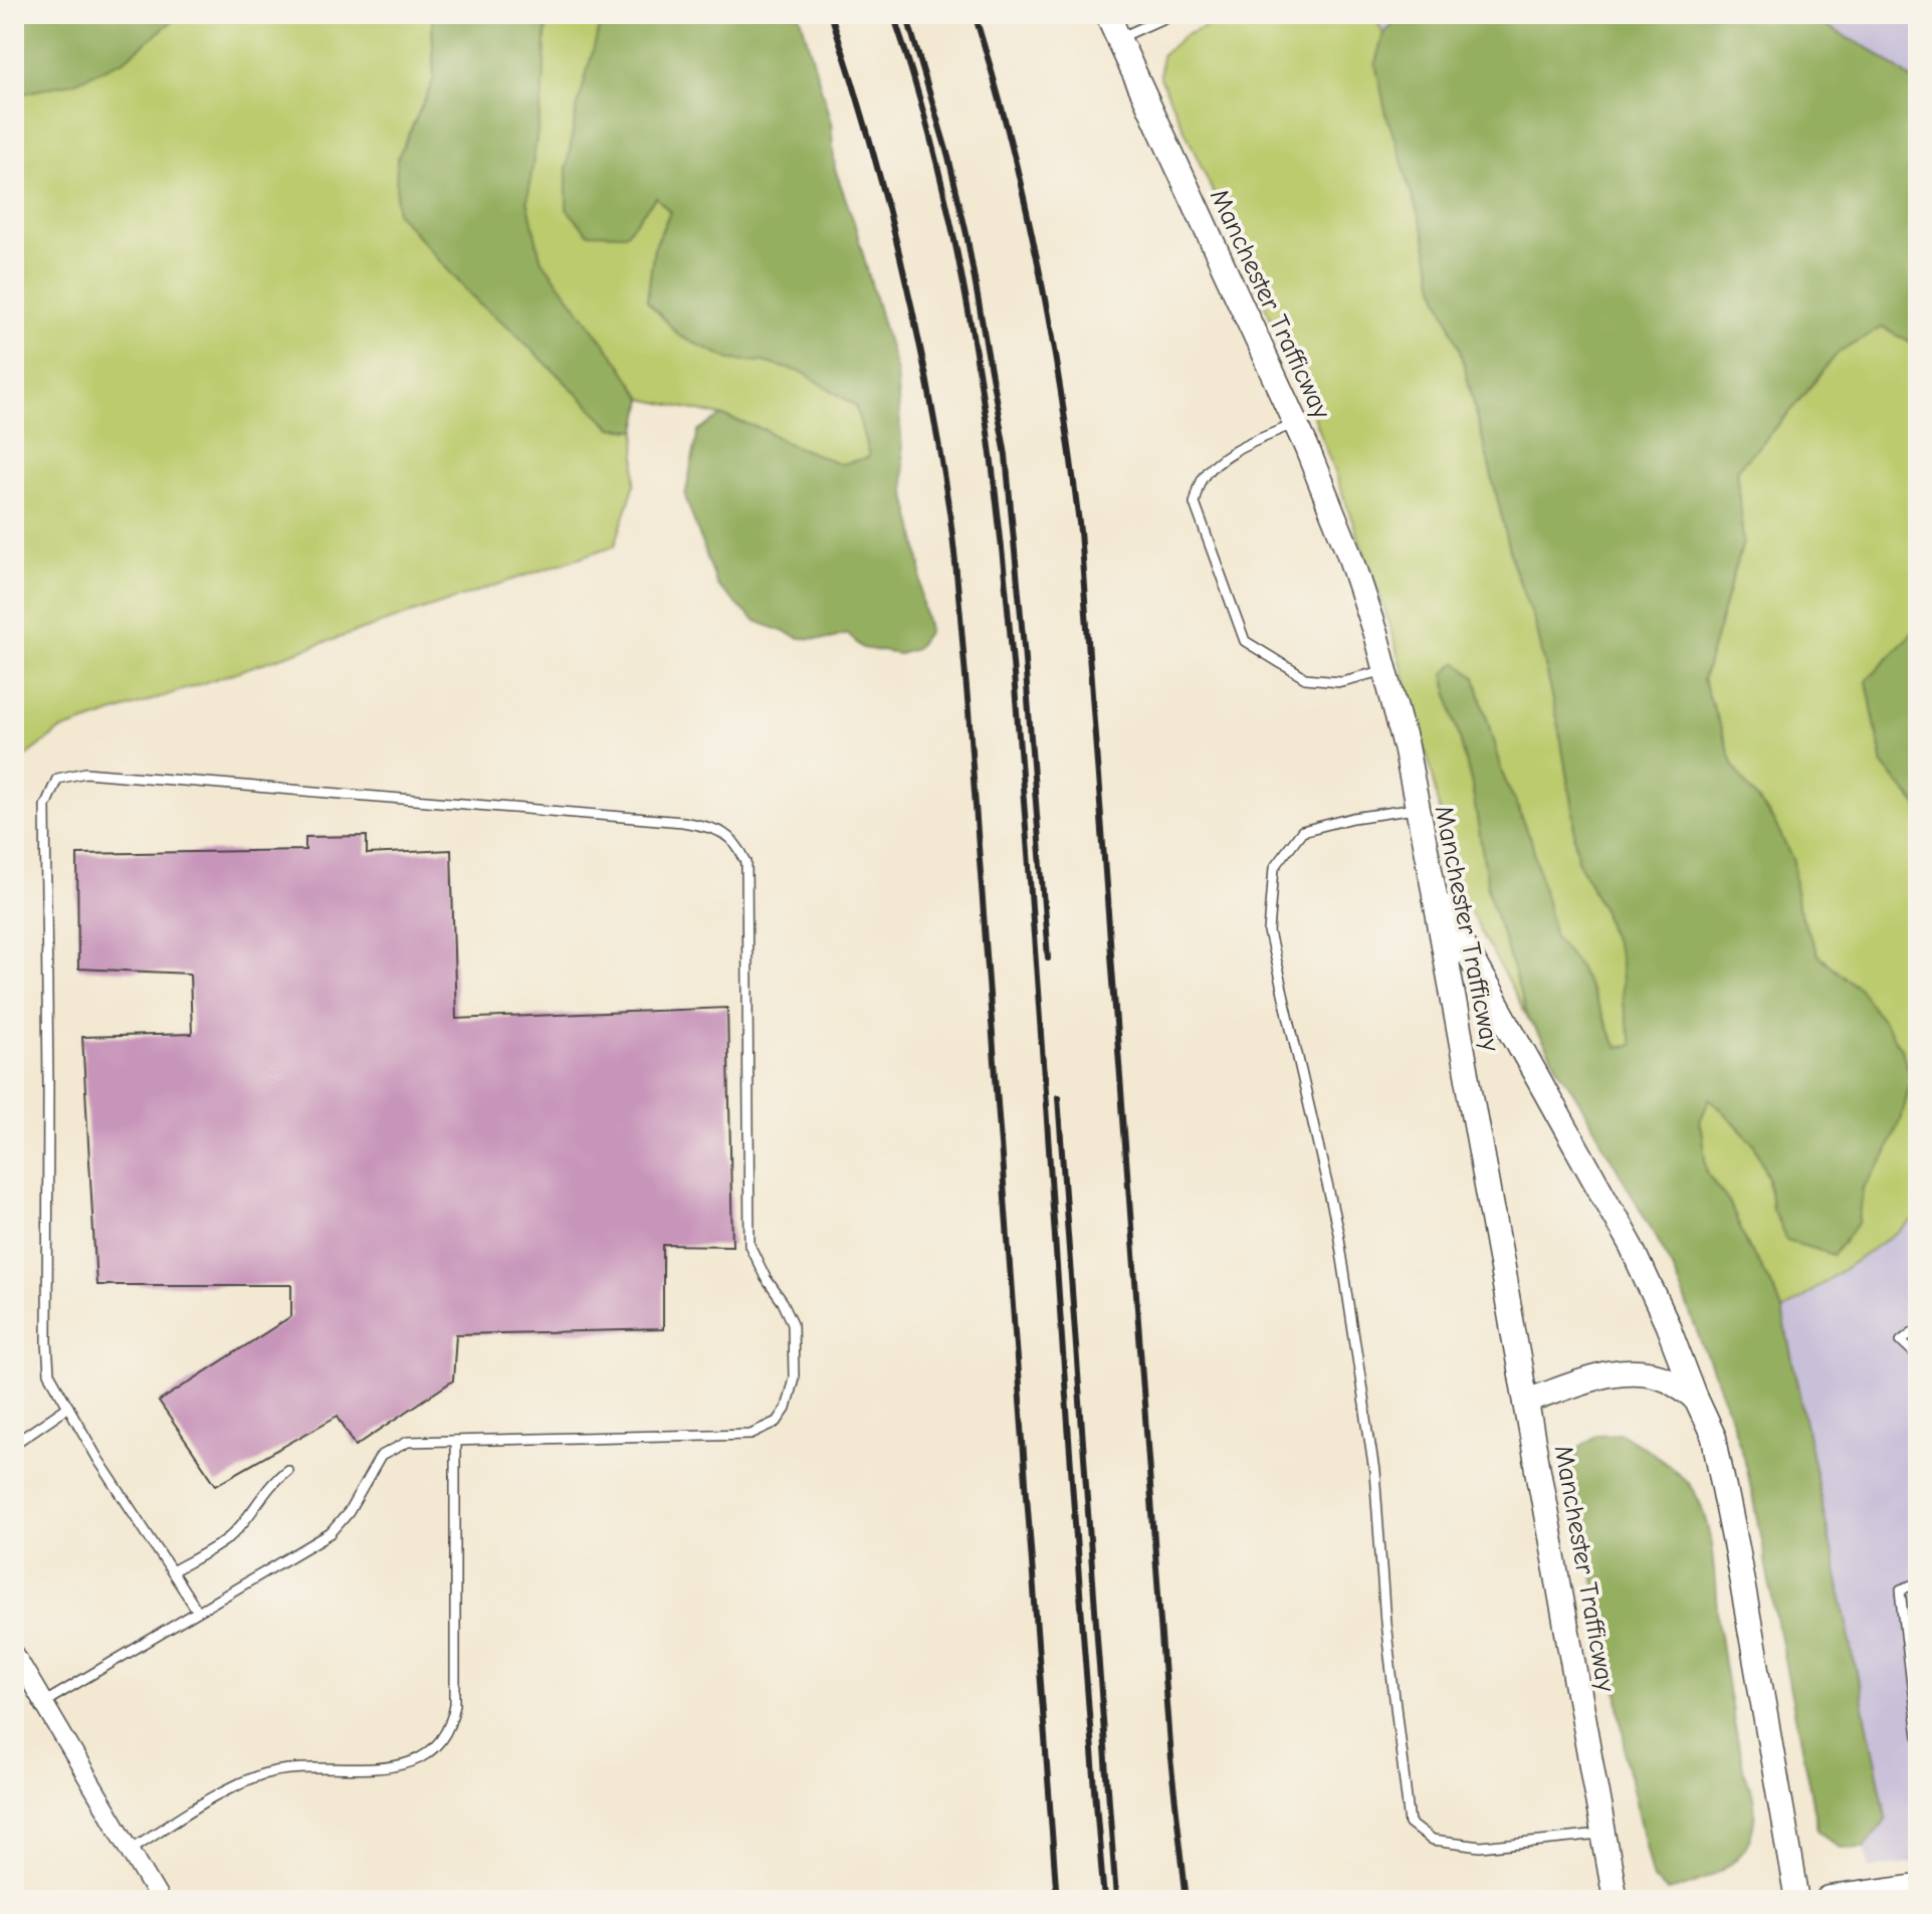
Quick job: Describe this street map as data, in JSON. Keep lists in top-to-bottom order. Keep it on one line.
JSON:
{"streets":{"main road":["Manchester Trafficway"]}}
